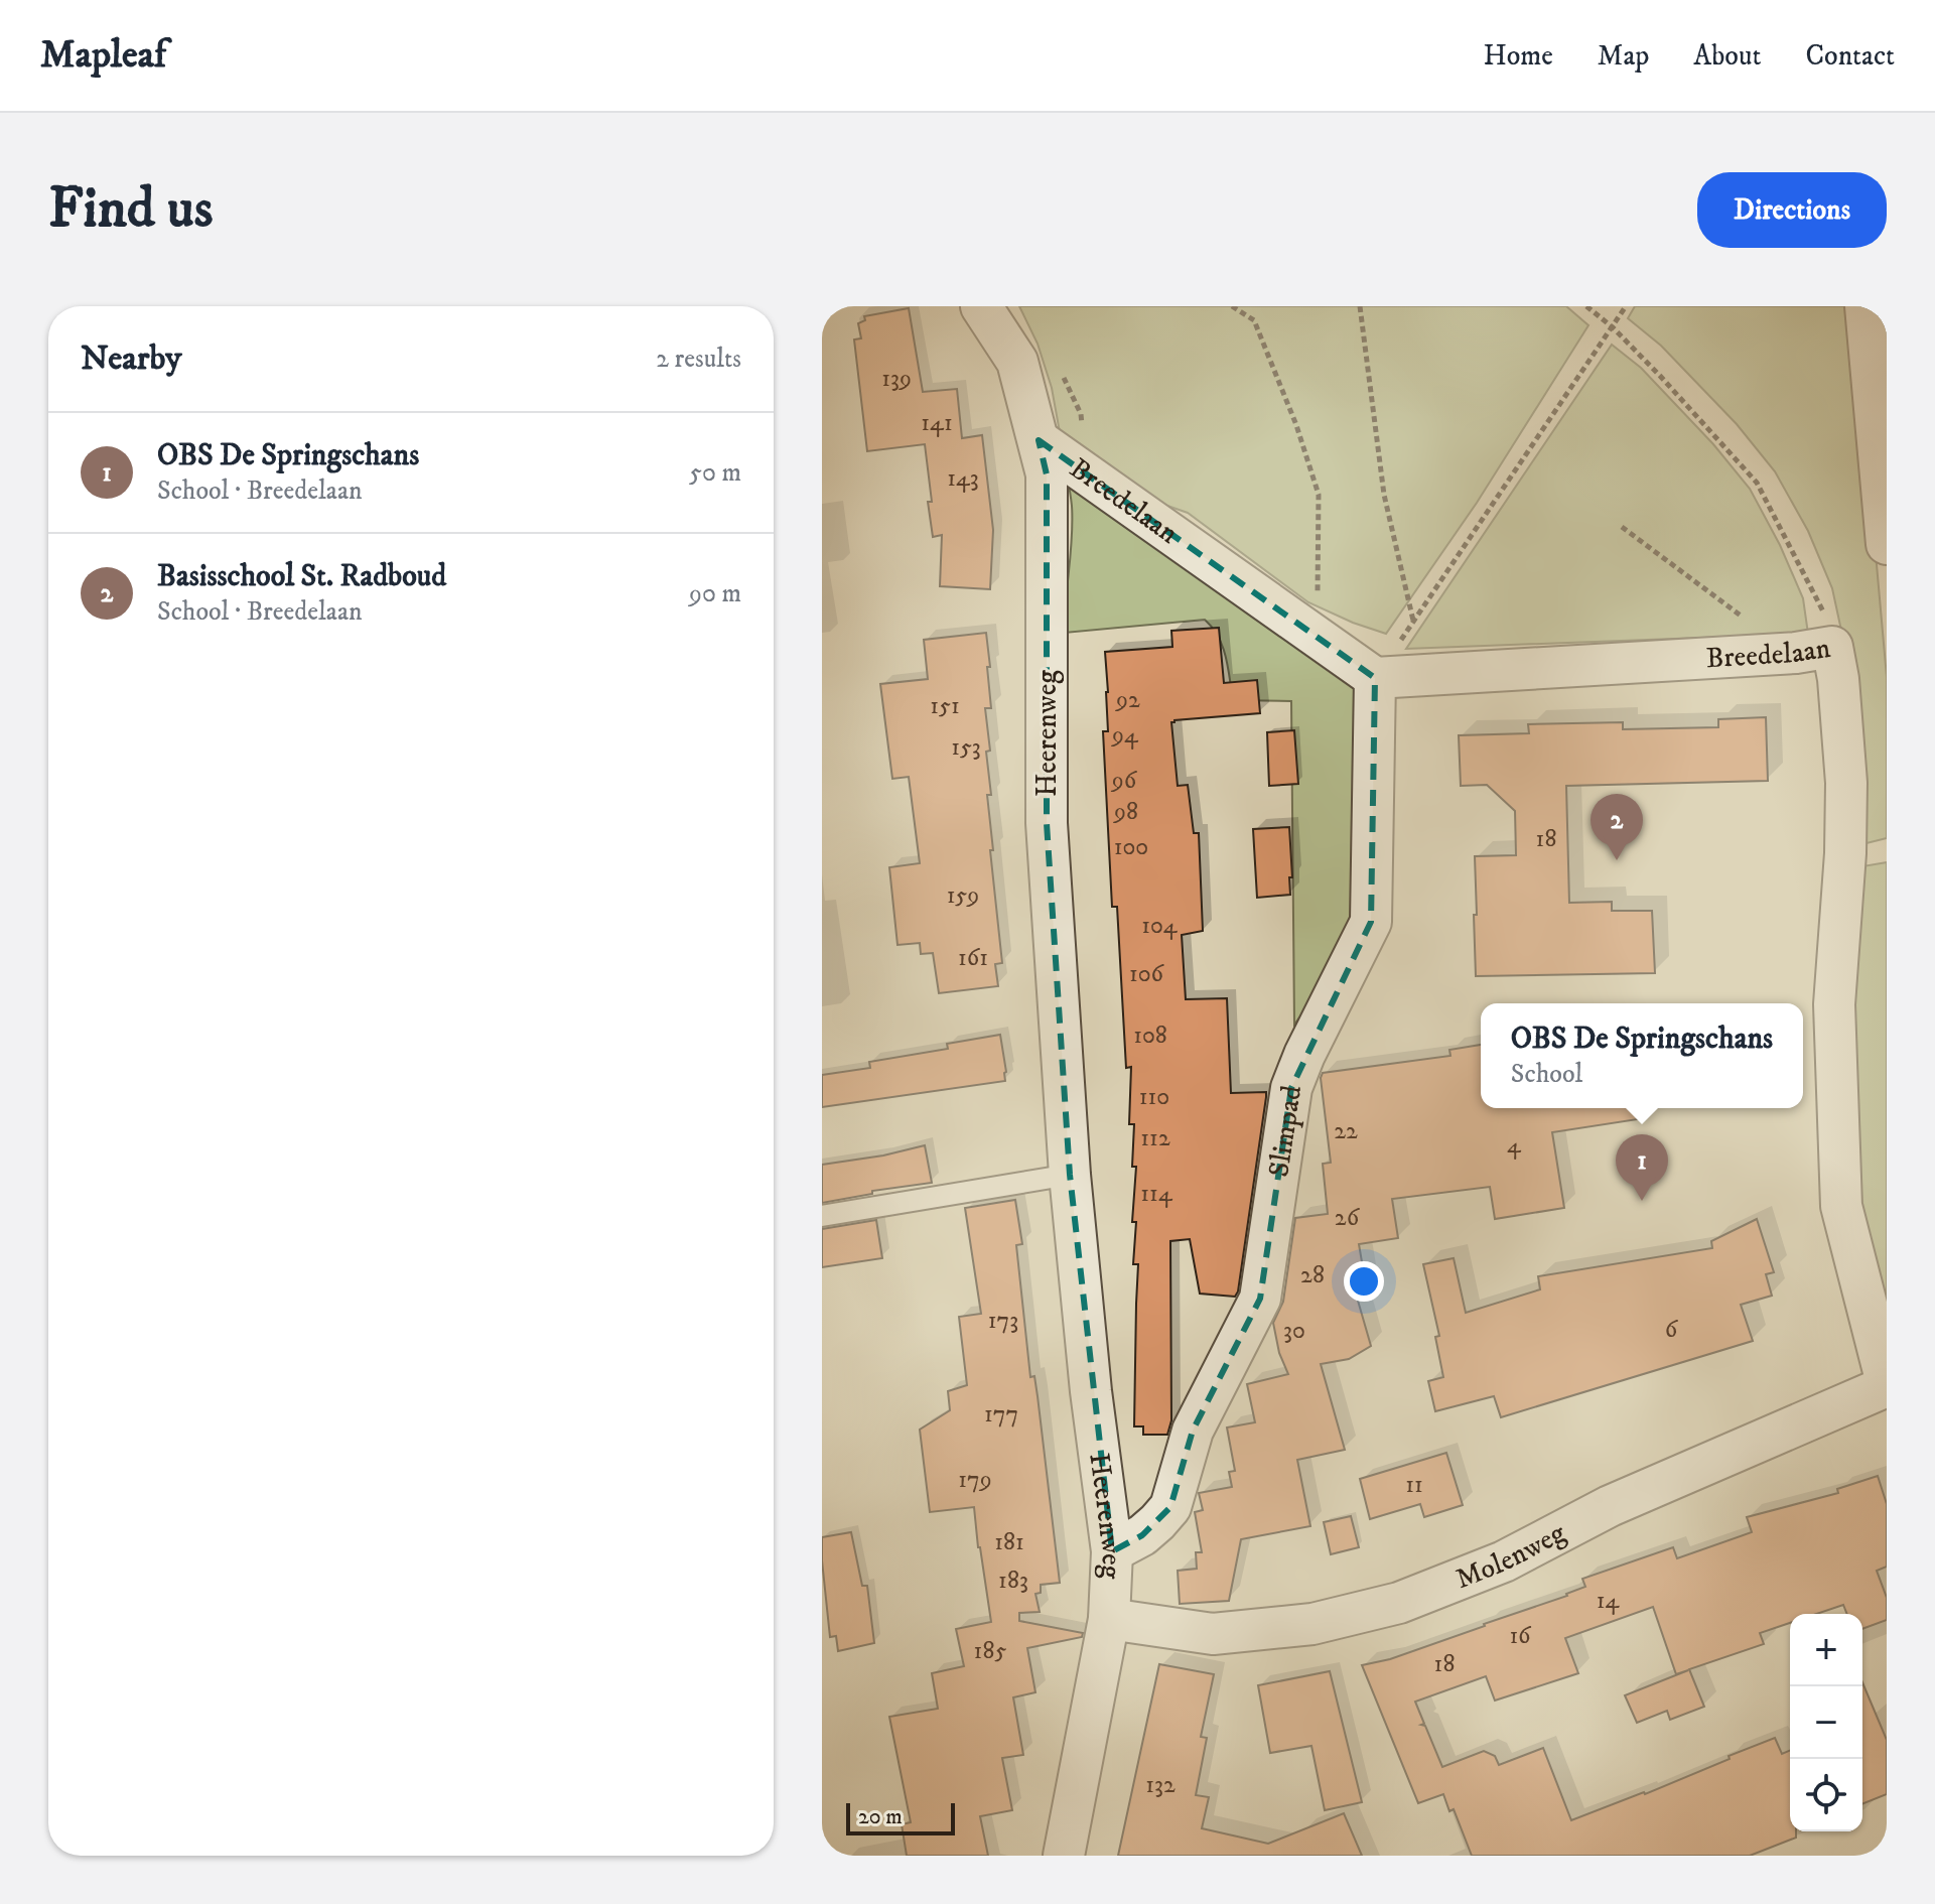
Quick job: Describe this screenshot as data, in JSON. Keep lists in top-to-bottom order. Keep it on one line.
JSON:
{"streets":{"street":["Breedelaan","Heerenweg","Slimpad","Molenweg"]},"crossings":[["Breedelaan","Heerenweg"],["Breedelaan","Slimpad"],["Breedelaan","Molenweg"],["Heerenweg","Slimpad"],["Heerenweg","Molenweg"]],"house_numbers":["139","141","143","92","151","94","153","96","98","18","100","159","104","161","106","108","110","22","112","4","114","26","28","173","6","30","177","179","11","181","183","14","16","185","18","132"],"scale_bar":"20 m","page":{"header":"Mapleaf","nav":["Home","Map","About","Contact"],"buttons":"Directions","title":"Find us","heading":["Nearby","2 results"],"list":[{"mark":"1","name":"OBS De Springschans","note":"School · Breedelaan","value":"50 m"},{"mark":"2","name":"Basisschool St. Radboud","note":"School · Breedelaan","value":"90 m"}],"pins":["2","1"],"popup":["OBS De Springschans","School"],"map_buttons":["+","−"],"scale":"20 m"}}
